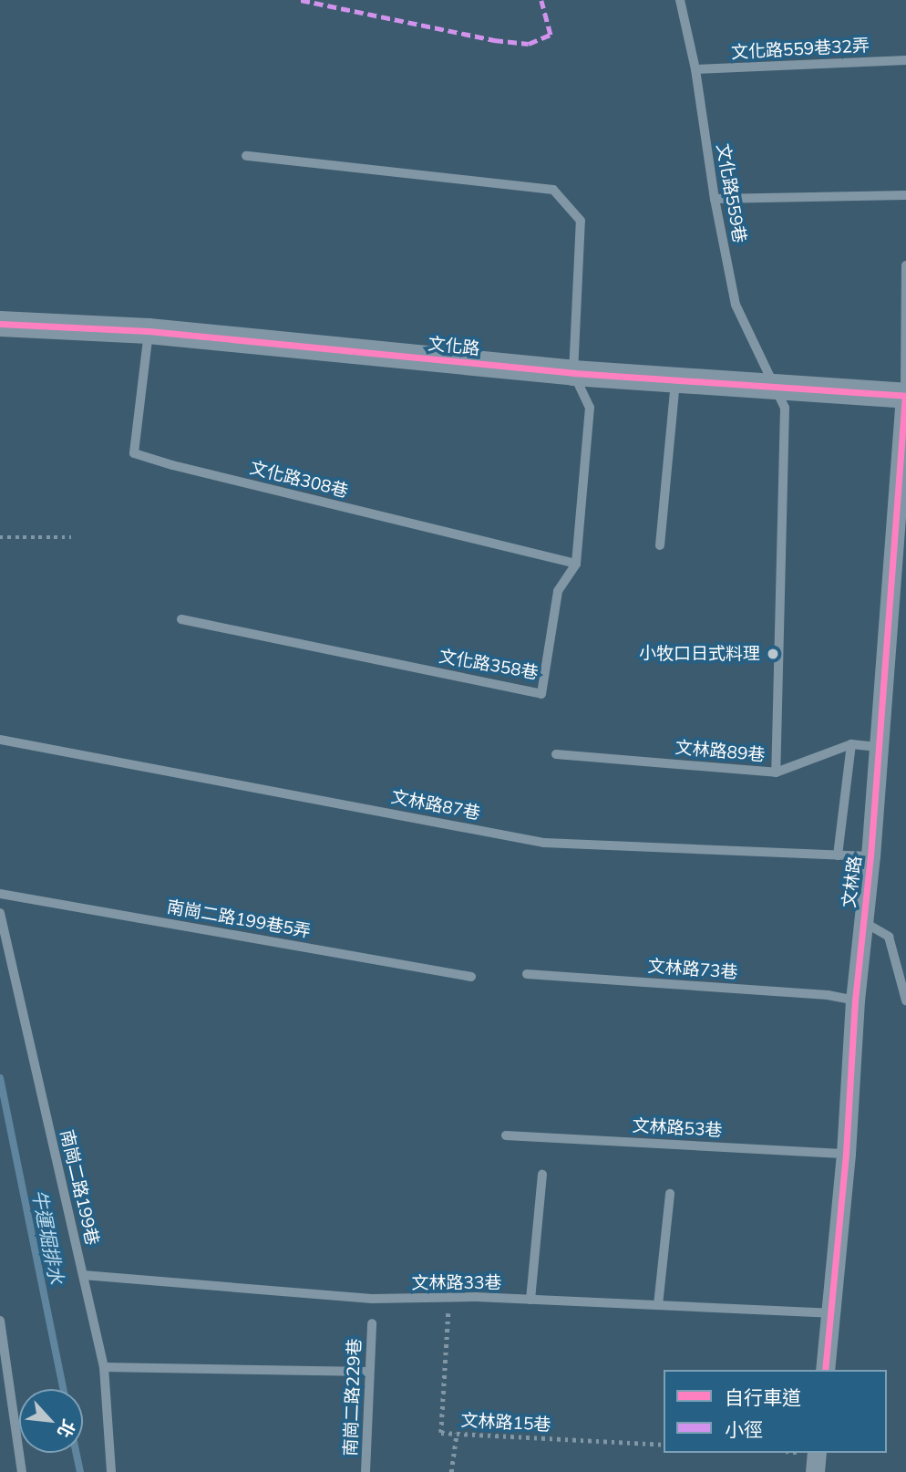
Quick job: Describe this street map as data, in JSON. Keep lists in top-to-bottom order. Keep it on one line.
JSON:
{"streets":{"street":["文化路","文林路"],"lane":["文化路559巷32弄","文化路559巷","文化路308巷","文化路358巷","文林路89巷","文林路87巷","南崗二路199巷5弄","文林路73巷","文林路53巷","南崗二路199巷","文林路33巷","南崗二路229巷"],"path":["文林路15巷"]},"crossings":[["文化路559巷32弄","文化路559巷"],["文化路559巷","文化路"],["文化路559巷","文林路89巷"],["文化路","文化路308巷"],["文化路","文化路358巷"],["文化路","文林路"],["文化路308巷","文化路358巷"],["文林路89巷","文林路"],["文林路87巷","文林路"],["文林路","文林路73巷"],["文林路","文林路53巷"],["文林路","文林路33巷"],["南崗二路199巷","文林路33巷"],["文林路33巷","文林路15巷"]],"water":["牛運堀排水"],"places":["小牧口日式料理"],"legend":["自行車道","小徑"],"north":"bottom right"}
